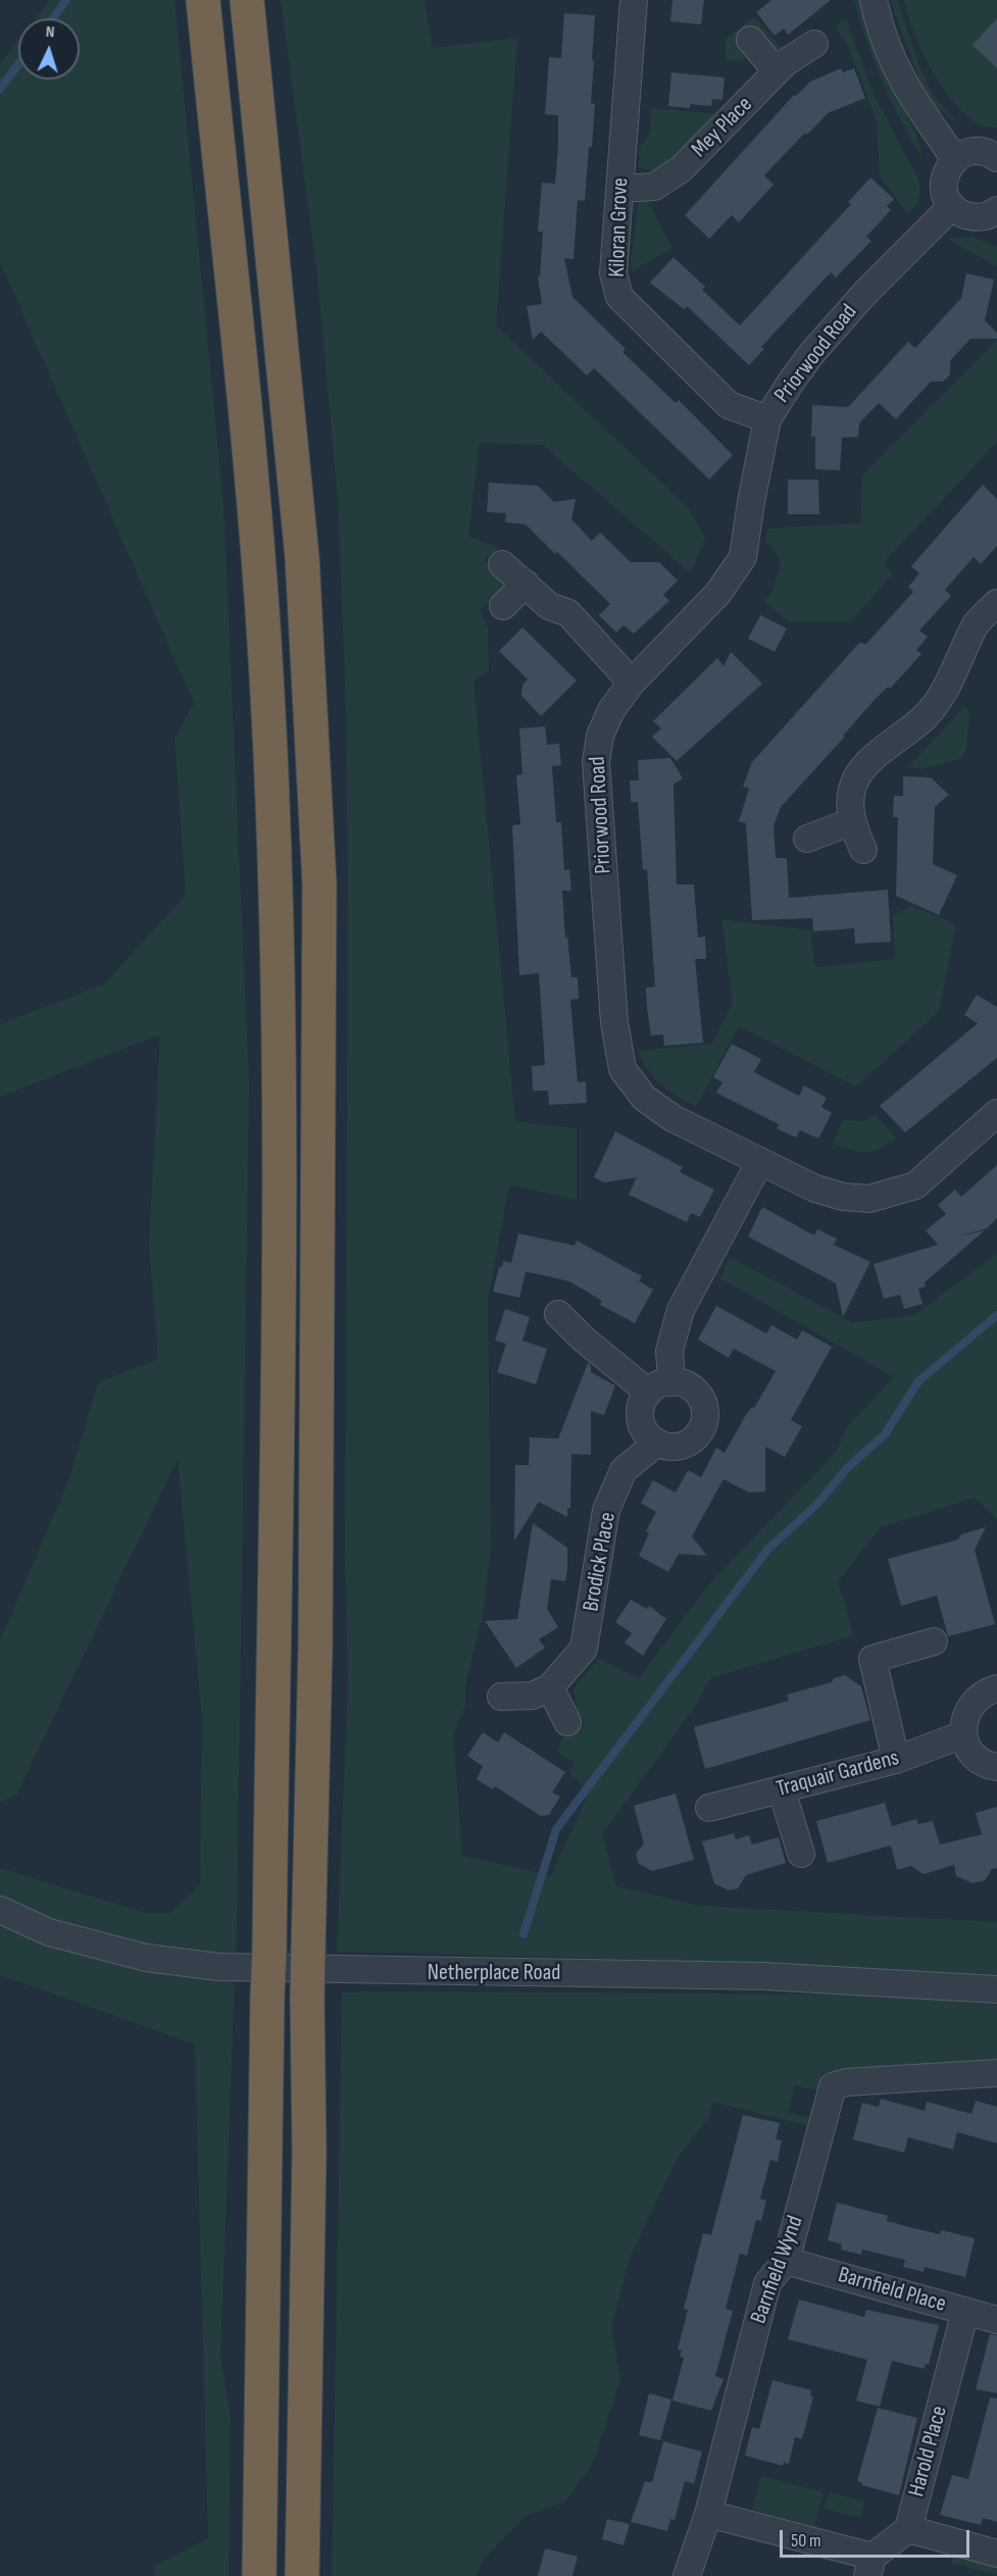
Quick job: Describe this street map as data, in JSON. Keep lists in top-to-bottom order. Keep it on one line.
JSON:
{"streets":{"street":["Mey Place","Kiloran Grove","Priorwood Road","Brodick Place","Traquair Gardens","Netherplace Road","Barnfield Wynd","Barnfield Place","Harold Place"]},"crossings":[["Mey Place","Kiloran Grove"],["Kiloran Grove","Priorwood Road"],["Barnfield Wynd","Barnfield Place"],["Barnfield Place","Harold Place"]],"scale_bar":"50 m","north":"top"}
